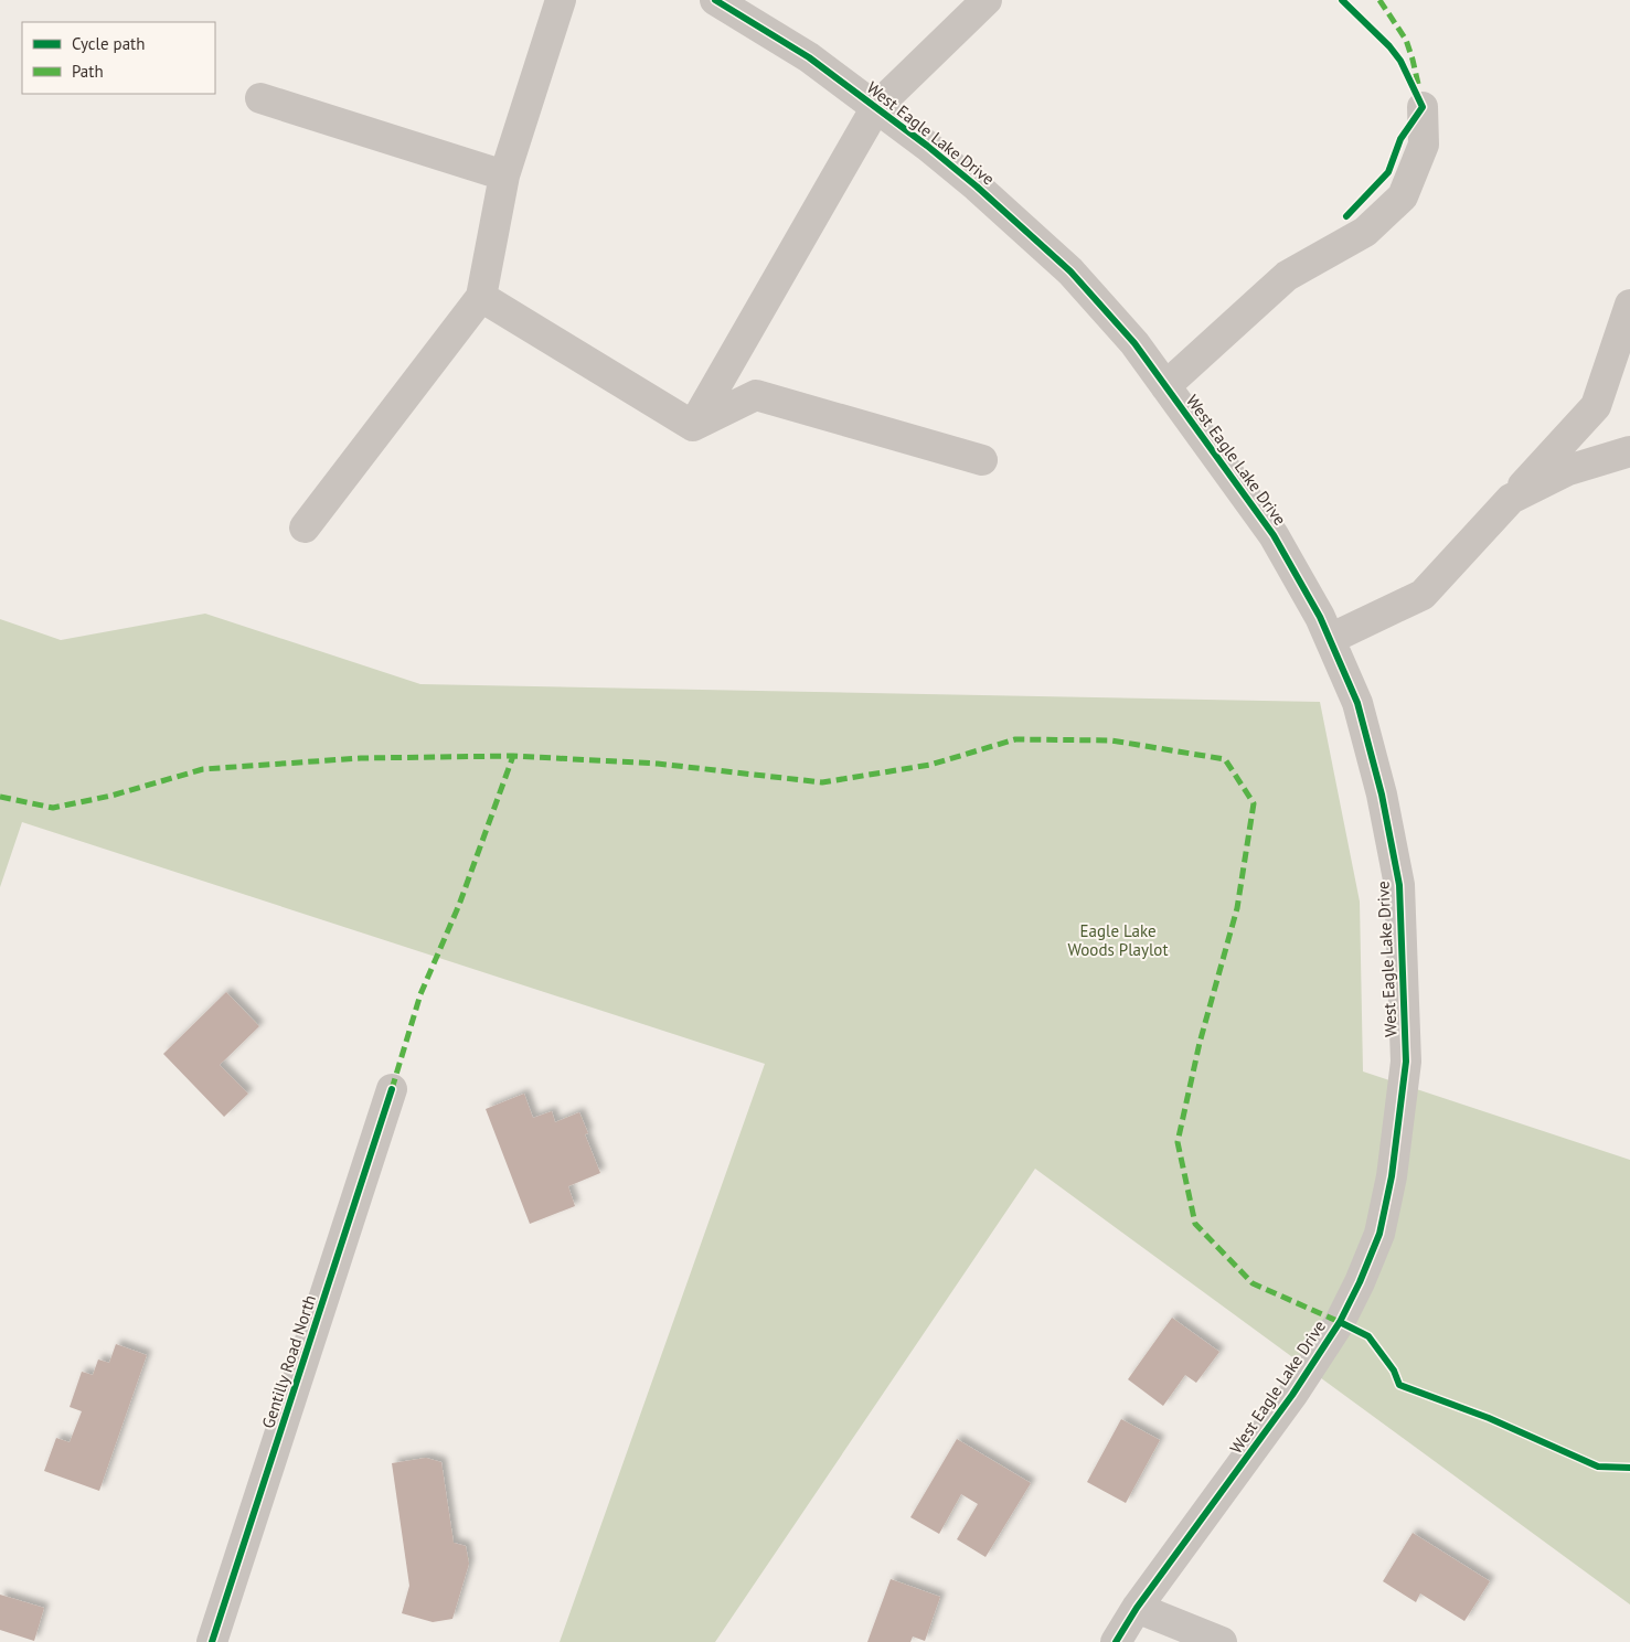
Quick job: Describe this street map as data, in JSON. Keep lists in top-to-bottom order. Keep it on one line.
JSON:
{"streets":{"street":["West Eagle Lake Drive","Gentilly Road North"]},"parks":["Eagle Lake Woods Playlot"],"legend":["Cycle path","Path"]}
